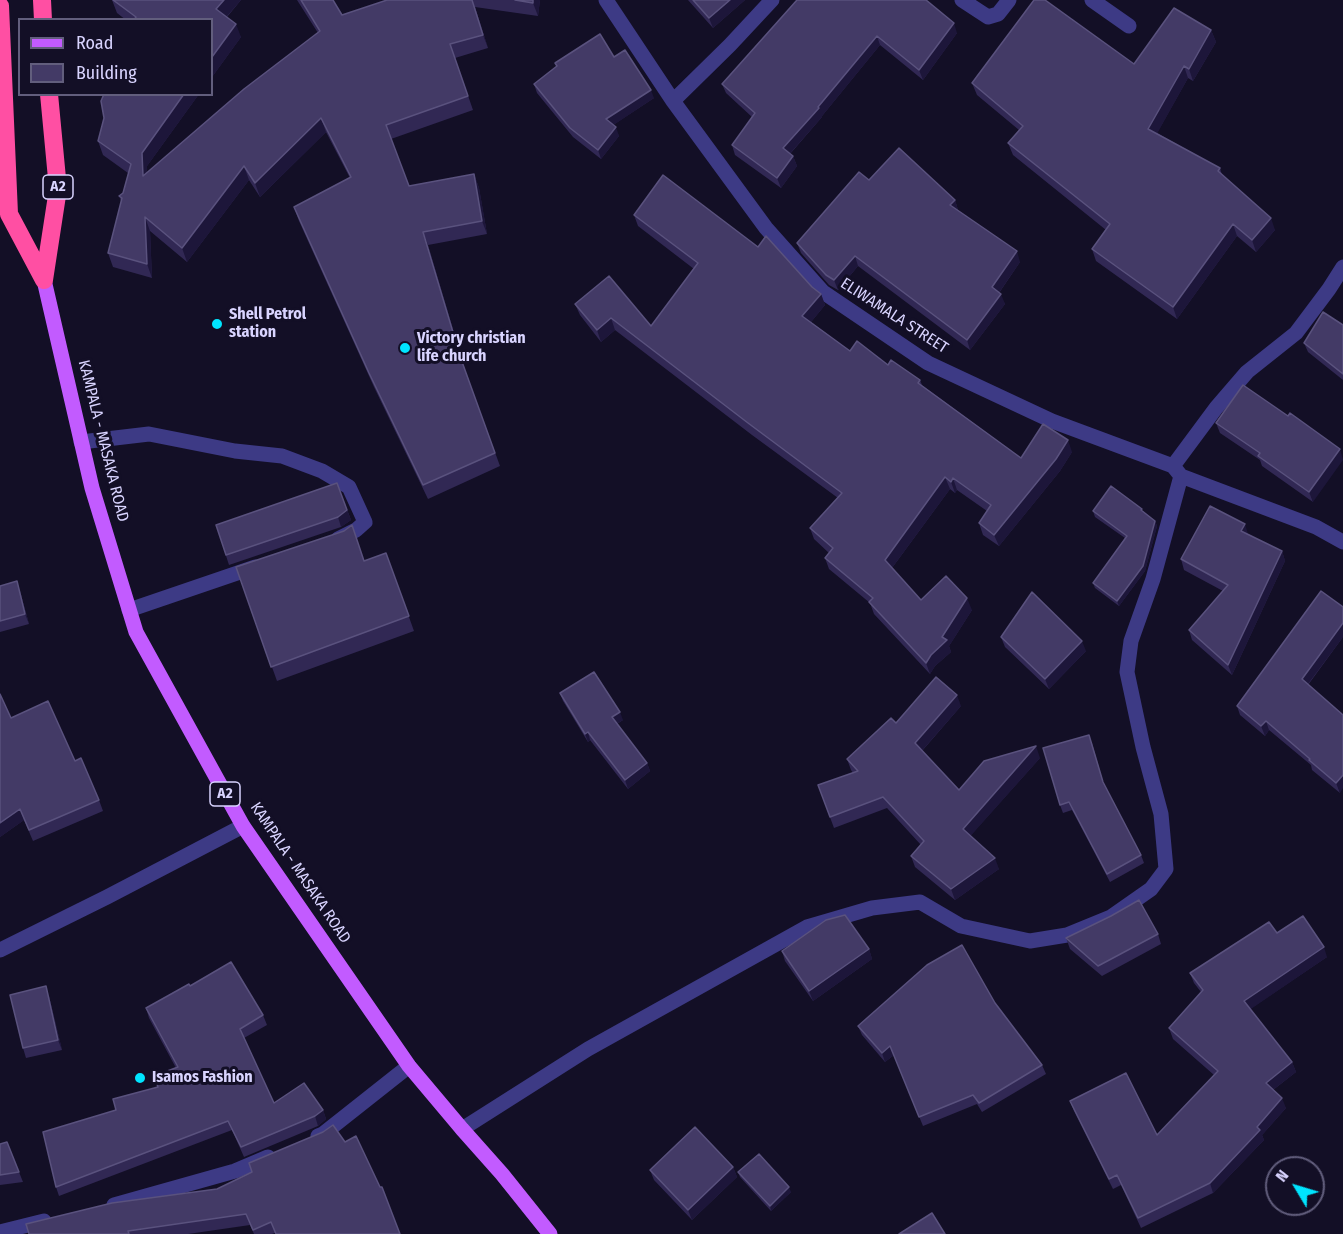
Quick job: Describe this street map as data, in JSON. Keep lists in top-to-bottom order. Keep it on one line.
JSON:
{"streets":{"highway":["A2","KAMPALA - MASAKA ROAD"],"street":["ELIWAMALA STREET"]},"places":["Shell Petrol station","Victory christian life church","Isamos Fashion"],"legend":["Road","Building"],"north":"top left"}
